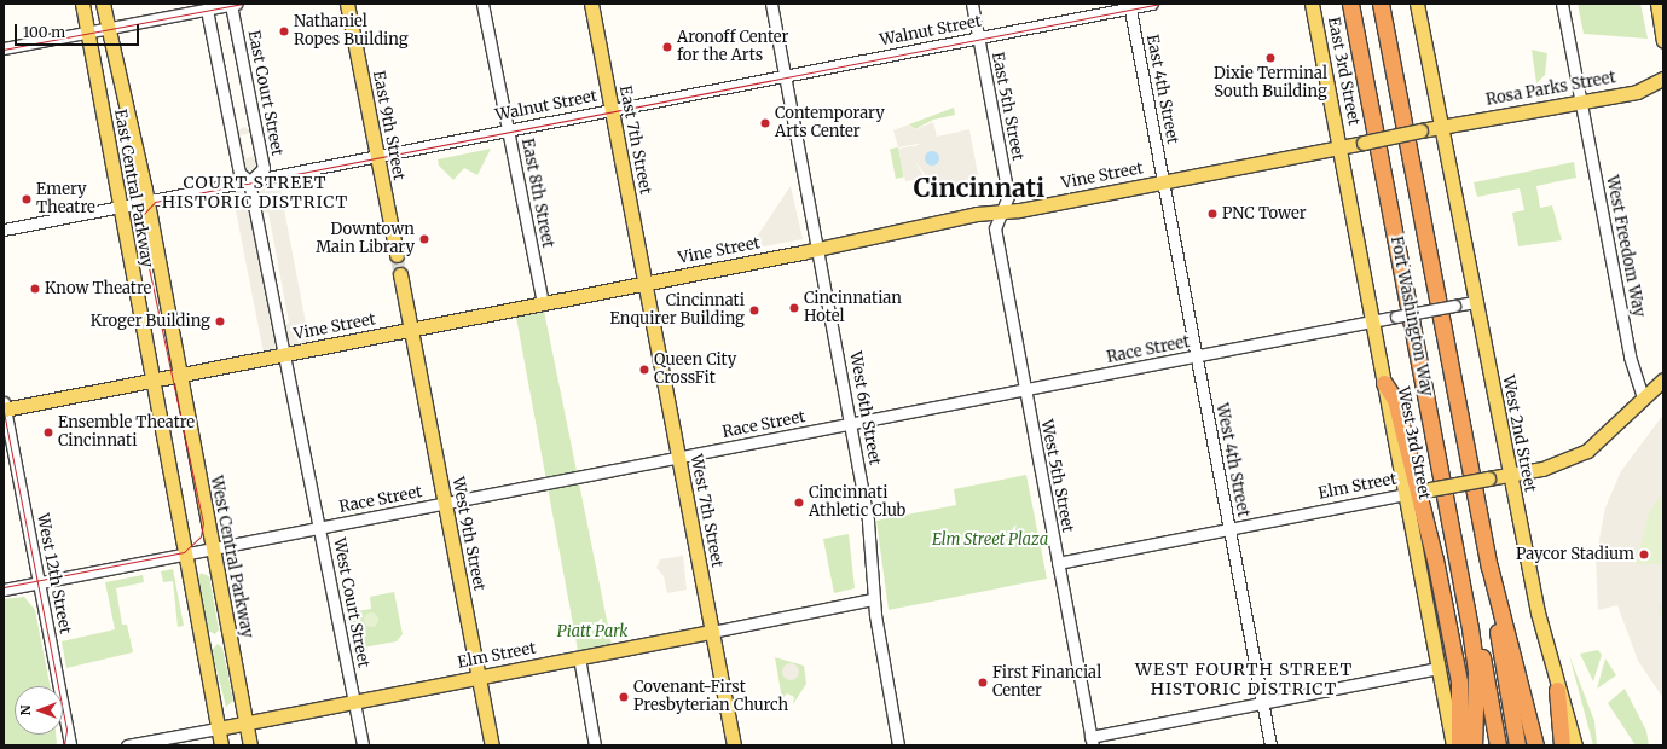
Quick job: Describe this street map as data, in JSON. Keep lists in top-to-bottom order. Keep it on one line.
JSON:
{"streets":{"highway":["Fort Washington Way"],"main road":["East 3rd Street","Rosa Parks Street","East 9th Street","East 7th Street","Vine Street","East Central Parkway","West 2nd Street","West 3rd Street","Elm Street","West 7th Street","West 9th Street","West Central Parkway"],"street":["Walnut Street","East 4th Street","East Court Street","East 5th Street","East 8th Street","West Freedom Way","Race Street","West 6th Street","West 4th Street","West 5th Street","West 12th Street","West Court Street"]},"crossings":[["Walnut Street","East 4th Street"],["Walnut Street","East Court Street"],["Walnut Street","East 5th Street"],["Walnut Street","East 9th Street"],["Walnut Street","East 7th Street"],["Walnut Street","East Central Parkway"],["Walnut Street","East 8th Street"],["Walnut Street","West 6th Street"],["East 3rd Street","Vine Street"],["East 3rd Street","West 3rd Street"],["East 4th Street","Vine Street"],["East 4th Street","West 4th Street"],["Rosa Parks Street","Vine Street"],["Rosa Parks Street","West Freedom Way"],["Rosa Parks Street","West 2nd Street"],["East 5th Street","Vine Street"],["East 5th Street","West 5th Street"],["East 7th Street","Vine Street"],["East 7th Street","West 7th Street"],["Vine Street","East Central Parkway"],["Vine Street","East 8th Street"],["Vine Street","West 6th Street"],["Vine Street","West 2nd Street"],["Vine Street","West 3rd Street"],["Vine Street","West 4th Street"],["Vine Street","West 5th Street"],["Vine Street","West 7th Street"],["Vine Street","West 9th Street"],["Vine Street","West Central Parkway"],["Vine Street","West 12th Street"],["Vine Street","West Court Street"],["East Central Parkway","West Central Parkway"],["West Freedom Way","Elm Street"],["Race Street","West 6th Street"],["Race Street","West 2nd Street"],["Race Street","West 3rd Street"],["Race Street","West 4th Street"],["Race Street","West 5th Street"],["Race Street","West 7th Street"],["Race Street","West 9th Street"],["Race Street","West Central Parkway"],["Race Street","West 12th Street"],["Race Street","West Court Street"],["West 6th Street","Elm Street"],["West 2nd Street","Elm Street"],["West 3rd Street","Elm Street"],["West 4th Street","Elm Street"],["West 5th Street","Elm Street"],["Elm Street","West 7th Street"],["Elm Street","West 9th Street"],["Elm Street","West Central Parkway"],["Elm Street","West Court Street"]],"districts":["COURT STREET HISTORIC DISTRICT","Cincinnati","WEST FOURTH STREET HISTORIC DISTRICT"],"parks":["Elm Street Plaza","Piatt Park"],"places":["Nathaniel Ropes Building","Aronoff Center for the Arts","Dixie Terminal South Building","Contemporary Arts Center","Emery Theatre","PNC Tower","Downtown Main Library","Know Theatre","Cincinnatian Hotel","Cincinnati Enquirer Building","Kroger Building","Queen City CrossFit","Ensemble Theatre Cincinnati","Cincinnati Athletic Club","Paycor Stadium","First Financial Center","Covenant-First Presbyterian Church"],"scale_bar":"100 m","north":"left"}
